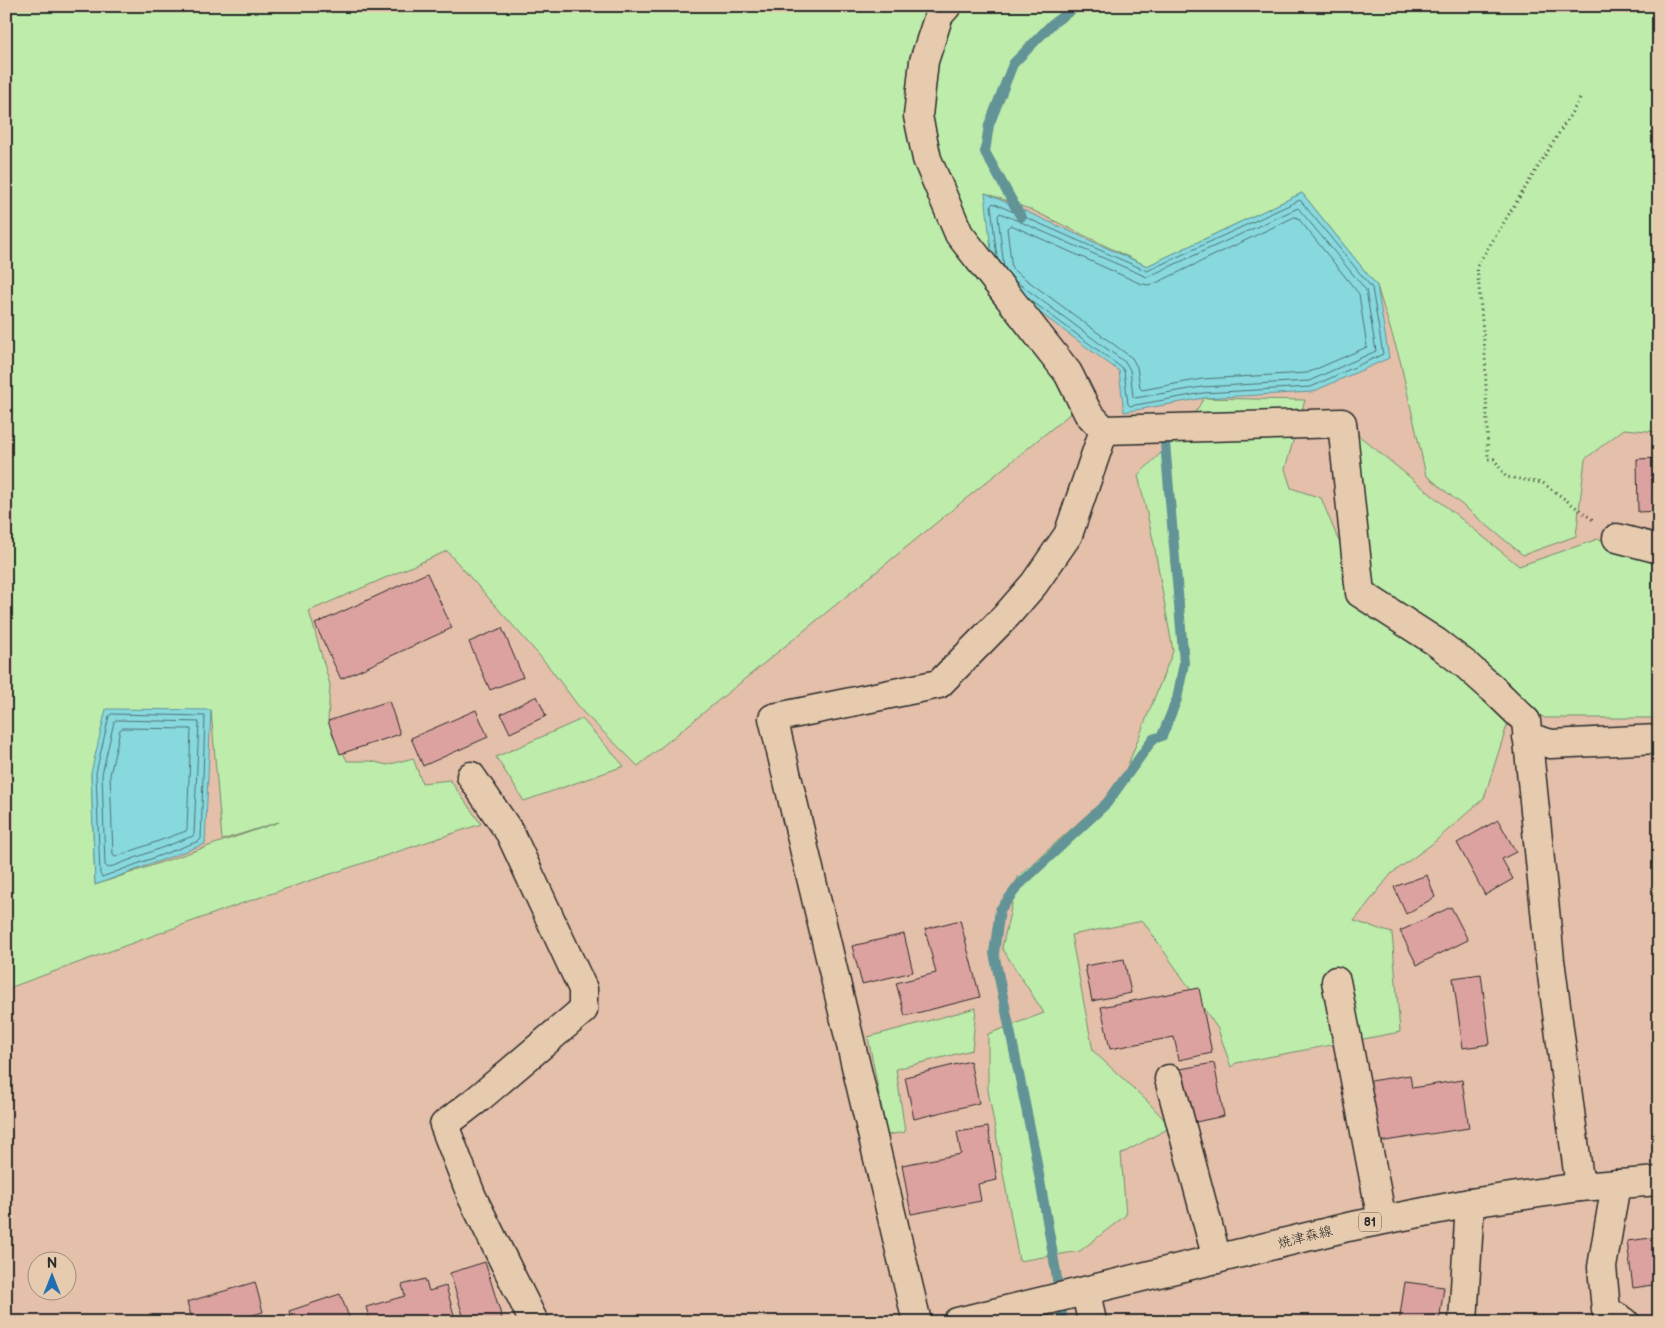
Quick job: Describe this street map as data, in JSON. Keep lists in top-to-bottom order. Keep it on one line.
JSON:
{"streets":{"street":["81","焼津森線"]},"north":"top"}
